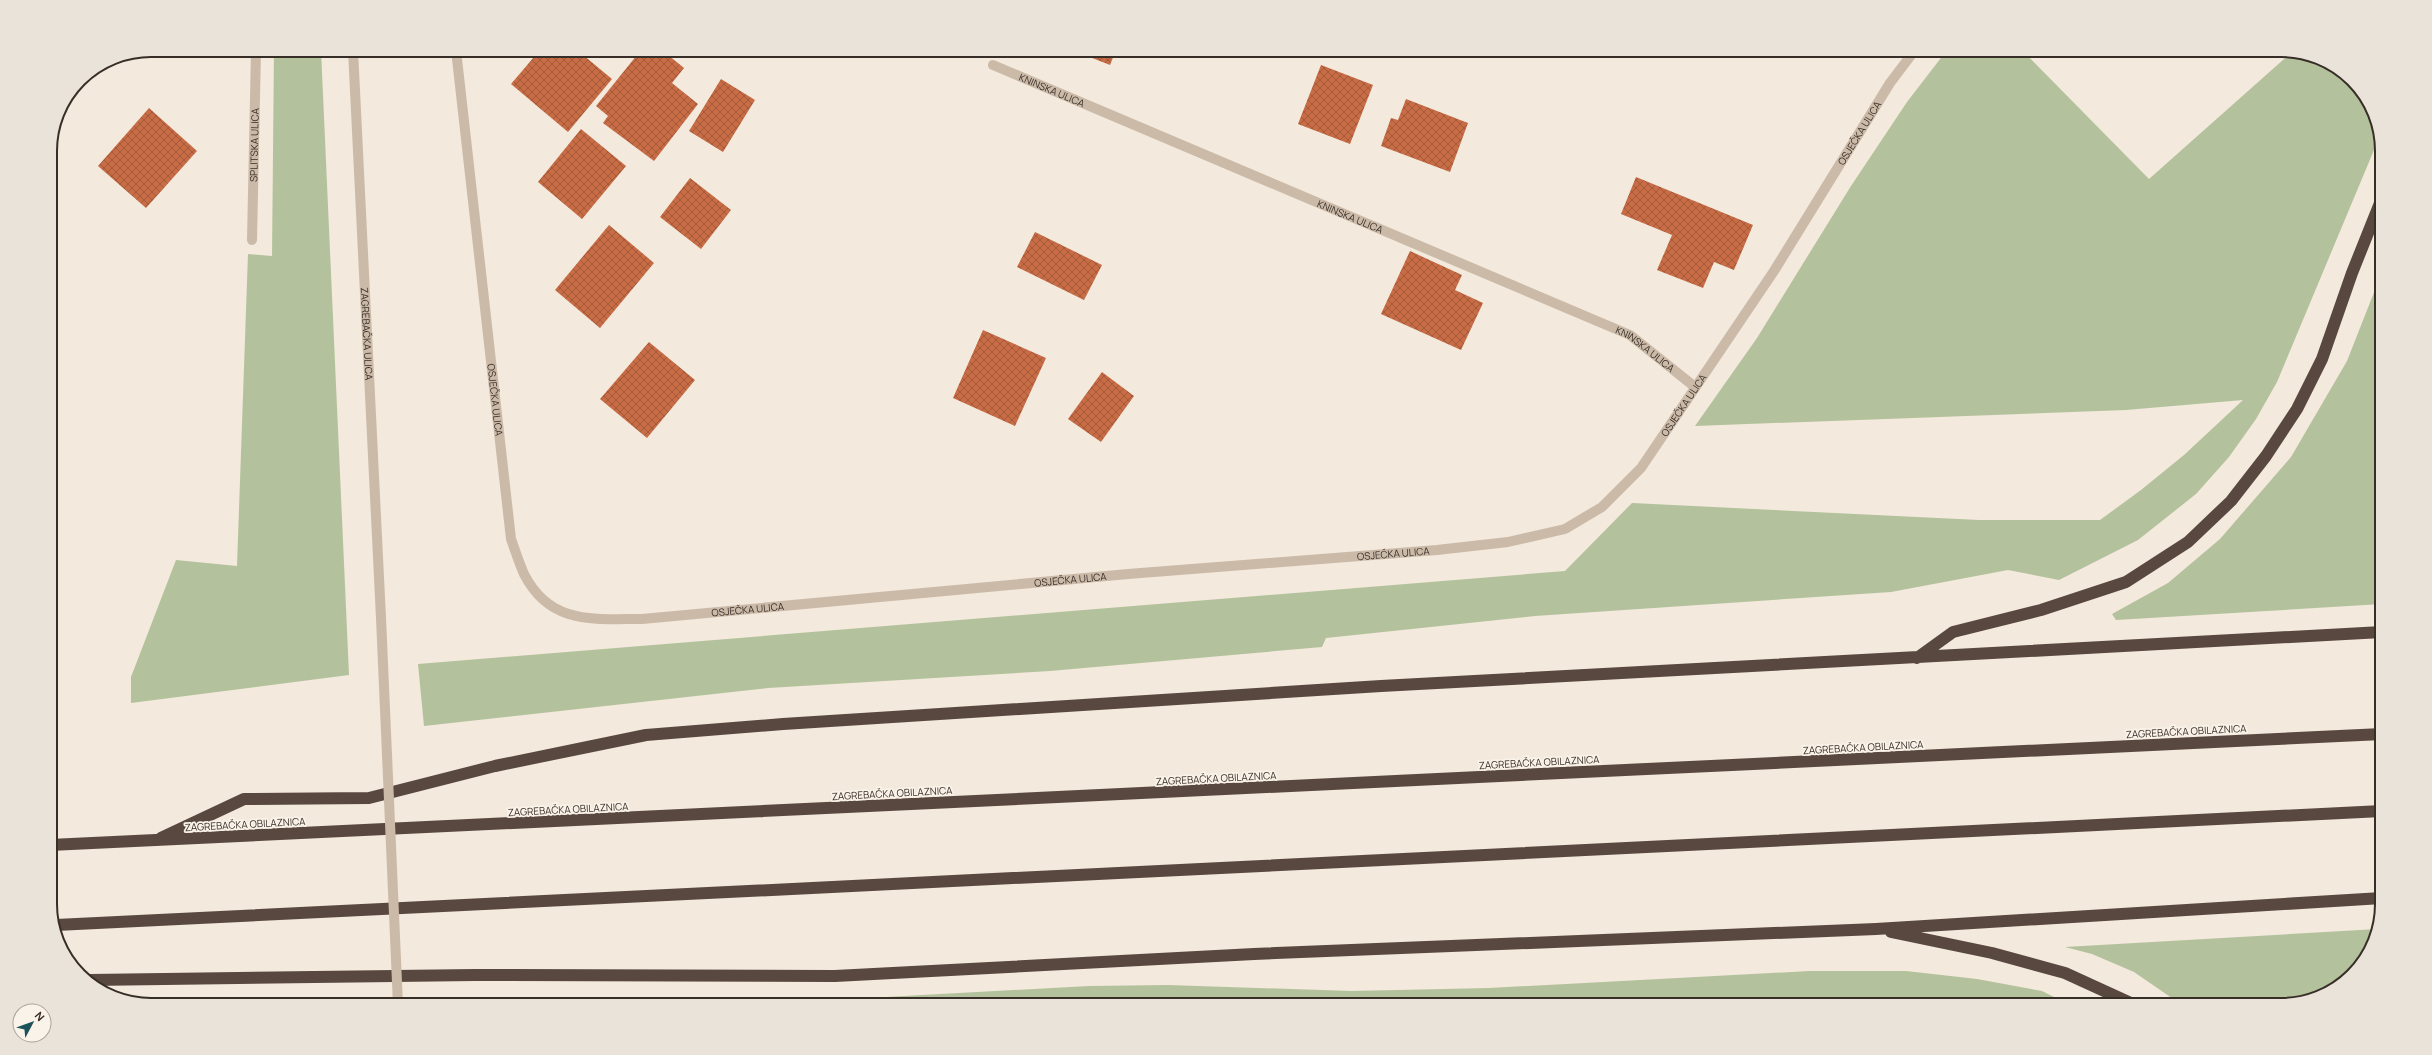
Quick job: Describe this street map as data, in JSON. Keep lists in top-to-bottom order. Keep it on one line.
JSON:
{"streets":{"highway":["ZAGREBAČKA OBILAZNICA"],"street":["KNINSKA ULICA","OSJEČKA ULICA","SPLITSKA ULICA","ZAGREBAČKA ULICA"]},"crossings":[["KNINSKA ULICA","OSJEČKA ULICA"]],"north":"top right"}
